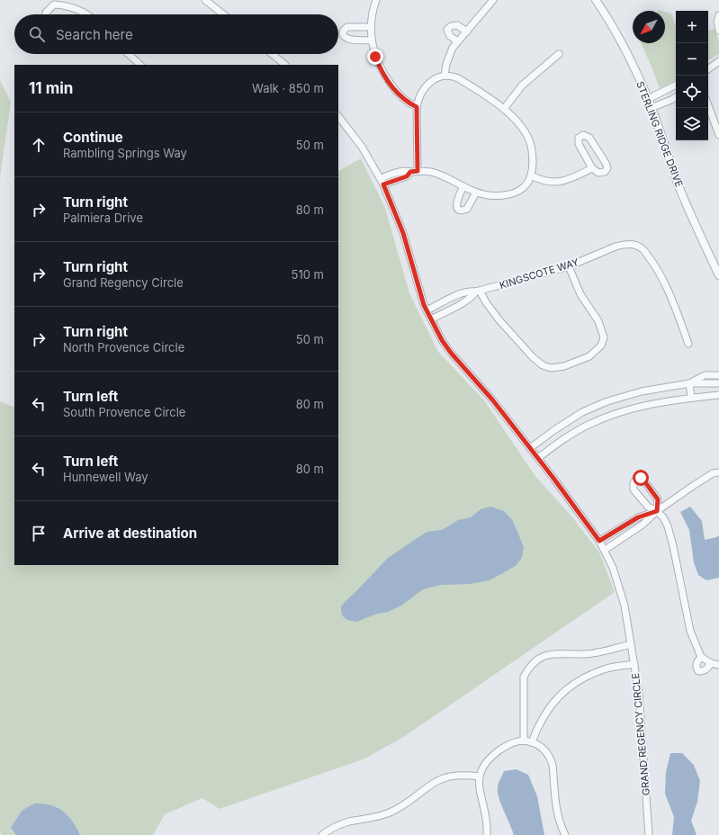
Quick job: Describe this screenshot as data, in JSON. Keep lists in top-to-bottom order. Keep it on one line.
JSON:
{"streets":{"street":["STERLING RIDGE DRIVE","KINGSCOTE WAY","GRAND REGENCY CIRCLE"]},"crossings":[["KINGSCOTE WAY","GRAND REGENCY CIRCLE"]],"north":"bottom left","page":{"map_buttons":["+","−"],"search":"Search here","heading":["11 min","Walk · 850 m"],"list":[["Continue","Rambling Springs Way","50 m"],["Turn right","Palmiera Drive","80 m"],["Turn right","Grand Regency Circle","510 m"],["Turn right","North Provence Circle","50 m"],["Turn left","South Provence Circle","80 m"],["Turn left","Hunnewell Way","80 m"],"Arrive at destination"]}}
